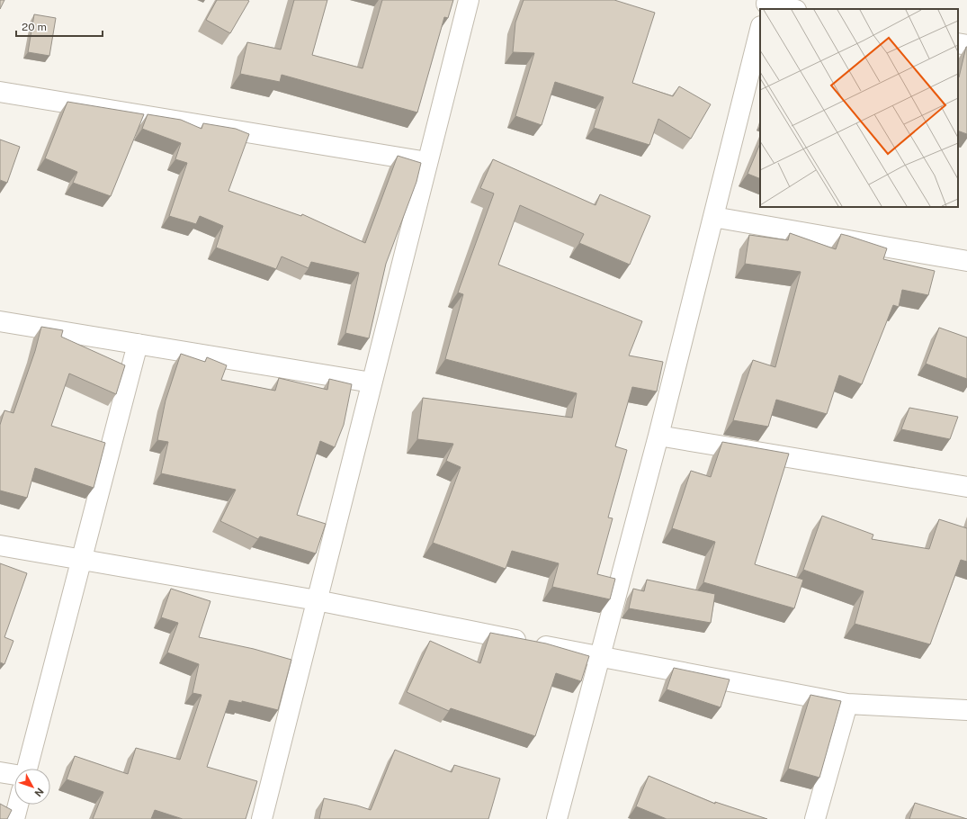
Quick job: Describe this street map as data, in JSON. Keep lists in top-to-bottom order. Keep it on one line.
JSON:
{"scale_bar":"20 m","north":"bottom right"}
